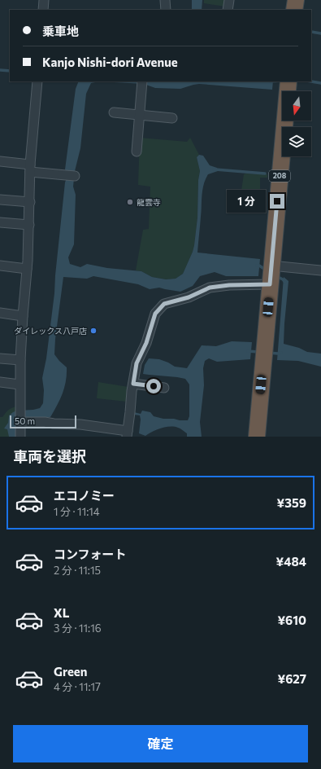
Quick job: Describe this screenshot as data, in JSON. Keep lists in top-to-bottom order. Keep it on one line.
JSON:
{"streets":{"highway":["208"]},"places":["龍雲寺","ダイレックス八戸店"],"scale_bar":"50 m","north":"bottom","page":{"banner":["乗車地","Kanjo Nishi-dori Avenue"],"bubble":"1 分","scale":"50 m","heading":"車両を選択","list":[{"name":"エコノミー","note":"1 分 · 11:14","value":"¥359"},{"name":"コンフォート","note":"2 分 · 11:15","value":"¥484"},{"name":"XL","note":"3 分 · 11:16","value":"¥610"},{"name":"Green","note":"4 分 · 11:17","value":"¥627"}],"buttons":"確定"}}
